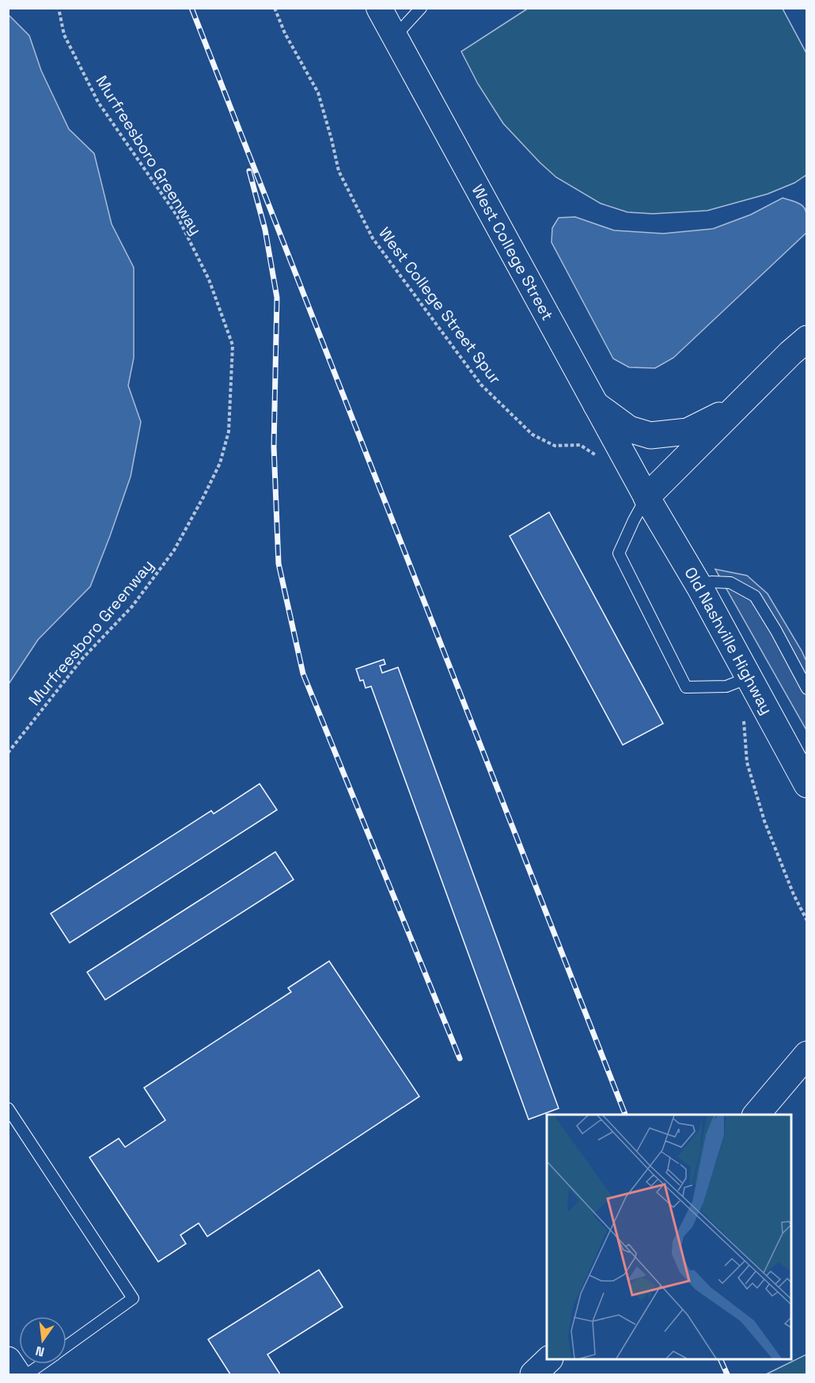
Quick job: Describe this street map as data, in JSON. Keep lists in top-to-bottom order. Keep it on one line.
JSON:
{"streets":{"main road":["Old Nashville Highway"],"street":["West College Street"],"path":["Murfreesboro Greenway","West College Street Spur"]},"crossings":[["West College Street","Old Nashville Highway"]],"north":"bottom"}
